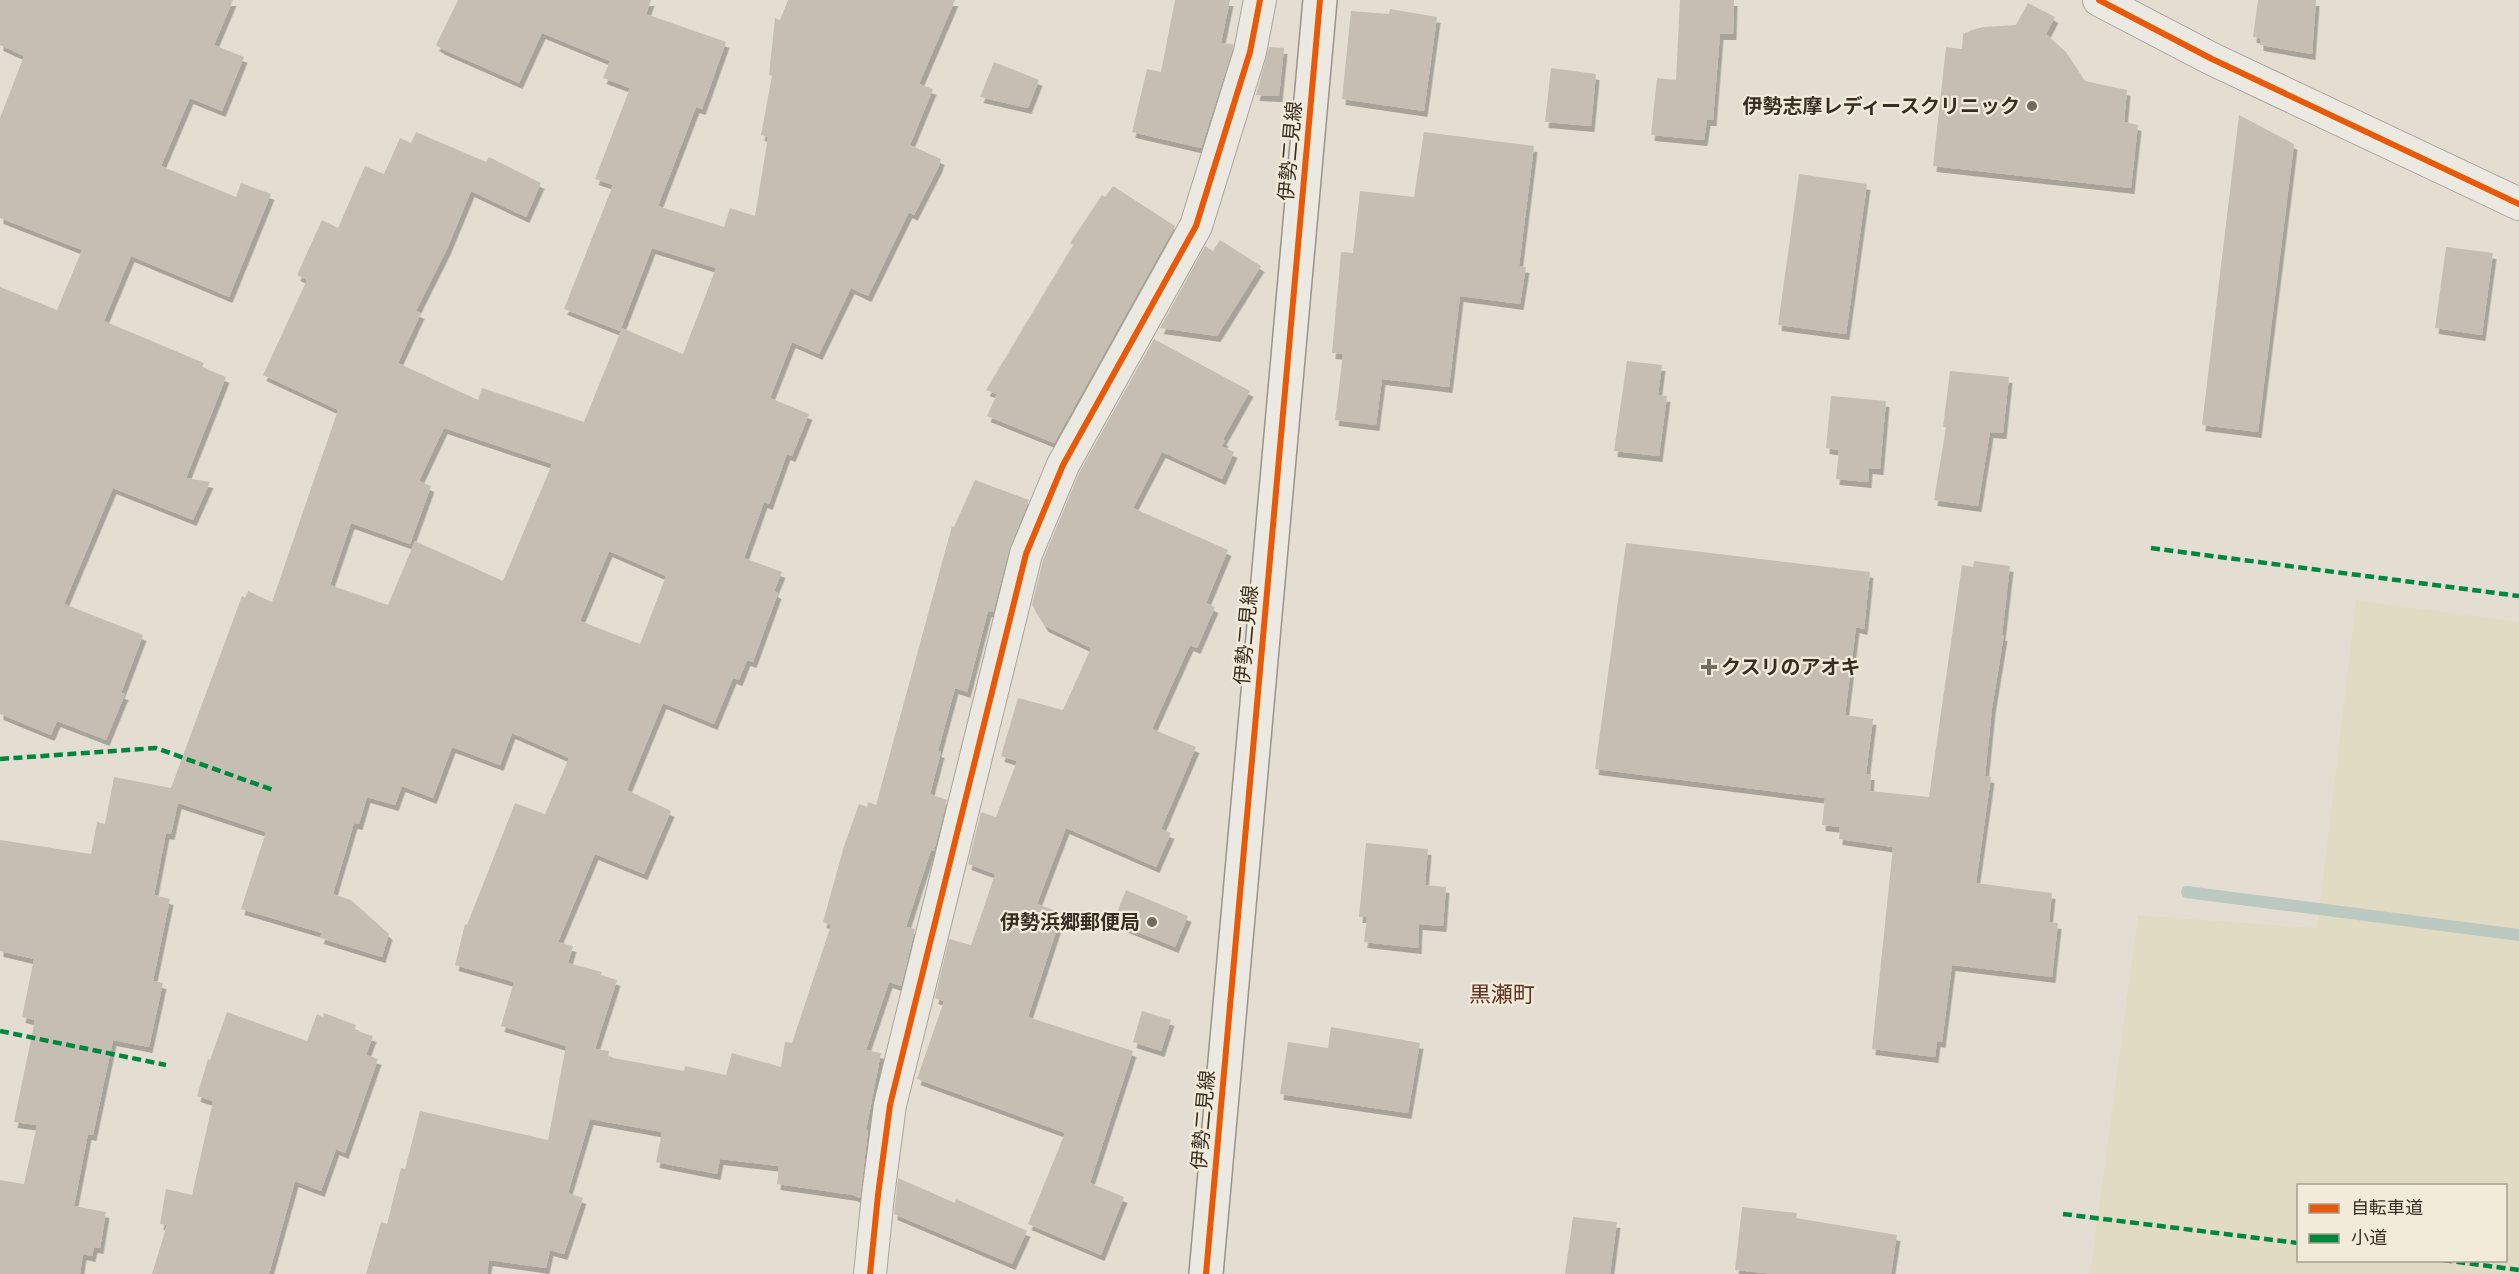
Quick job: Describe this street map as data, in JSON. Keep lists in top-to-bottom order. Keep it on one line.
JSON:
{"streets":{"main road":["伊勢二見線"]},"districts":["黒瀬町"],"places":{"other":["伊勢志摩レディースクリニック","伊勢浜郷郵便局"],"health":["クスリのアオキ"]},"legend":["自転車道","小道"]}
